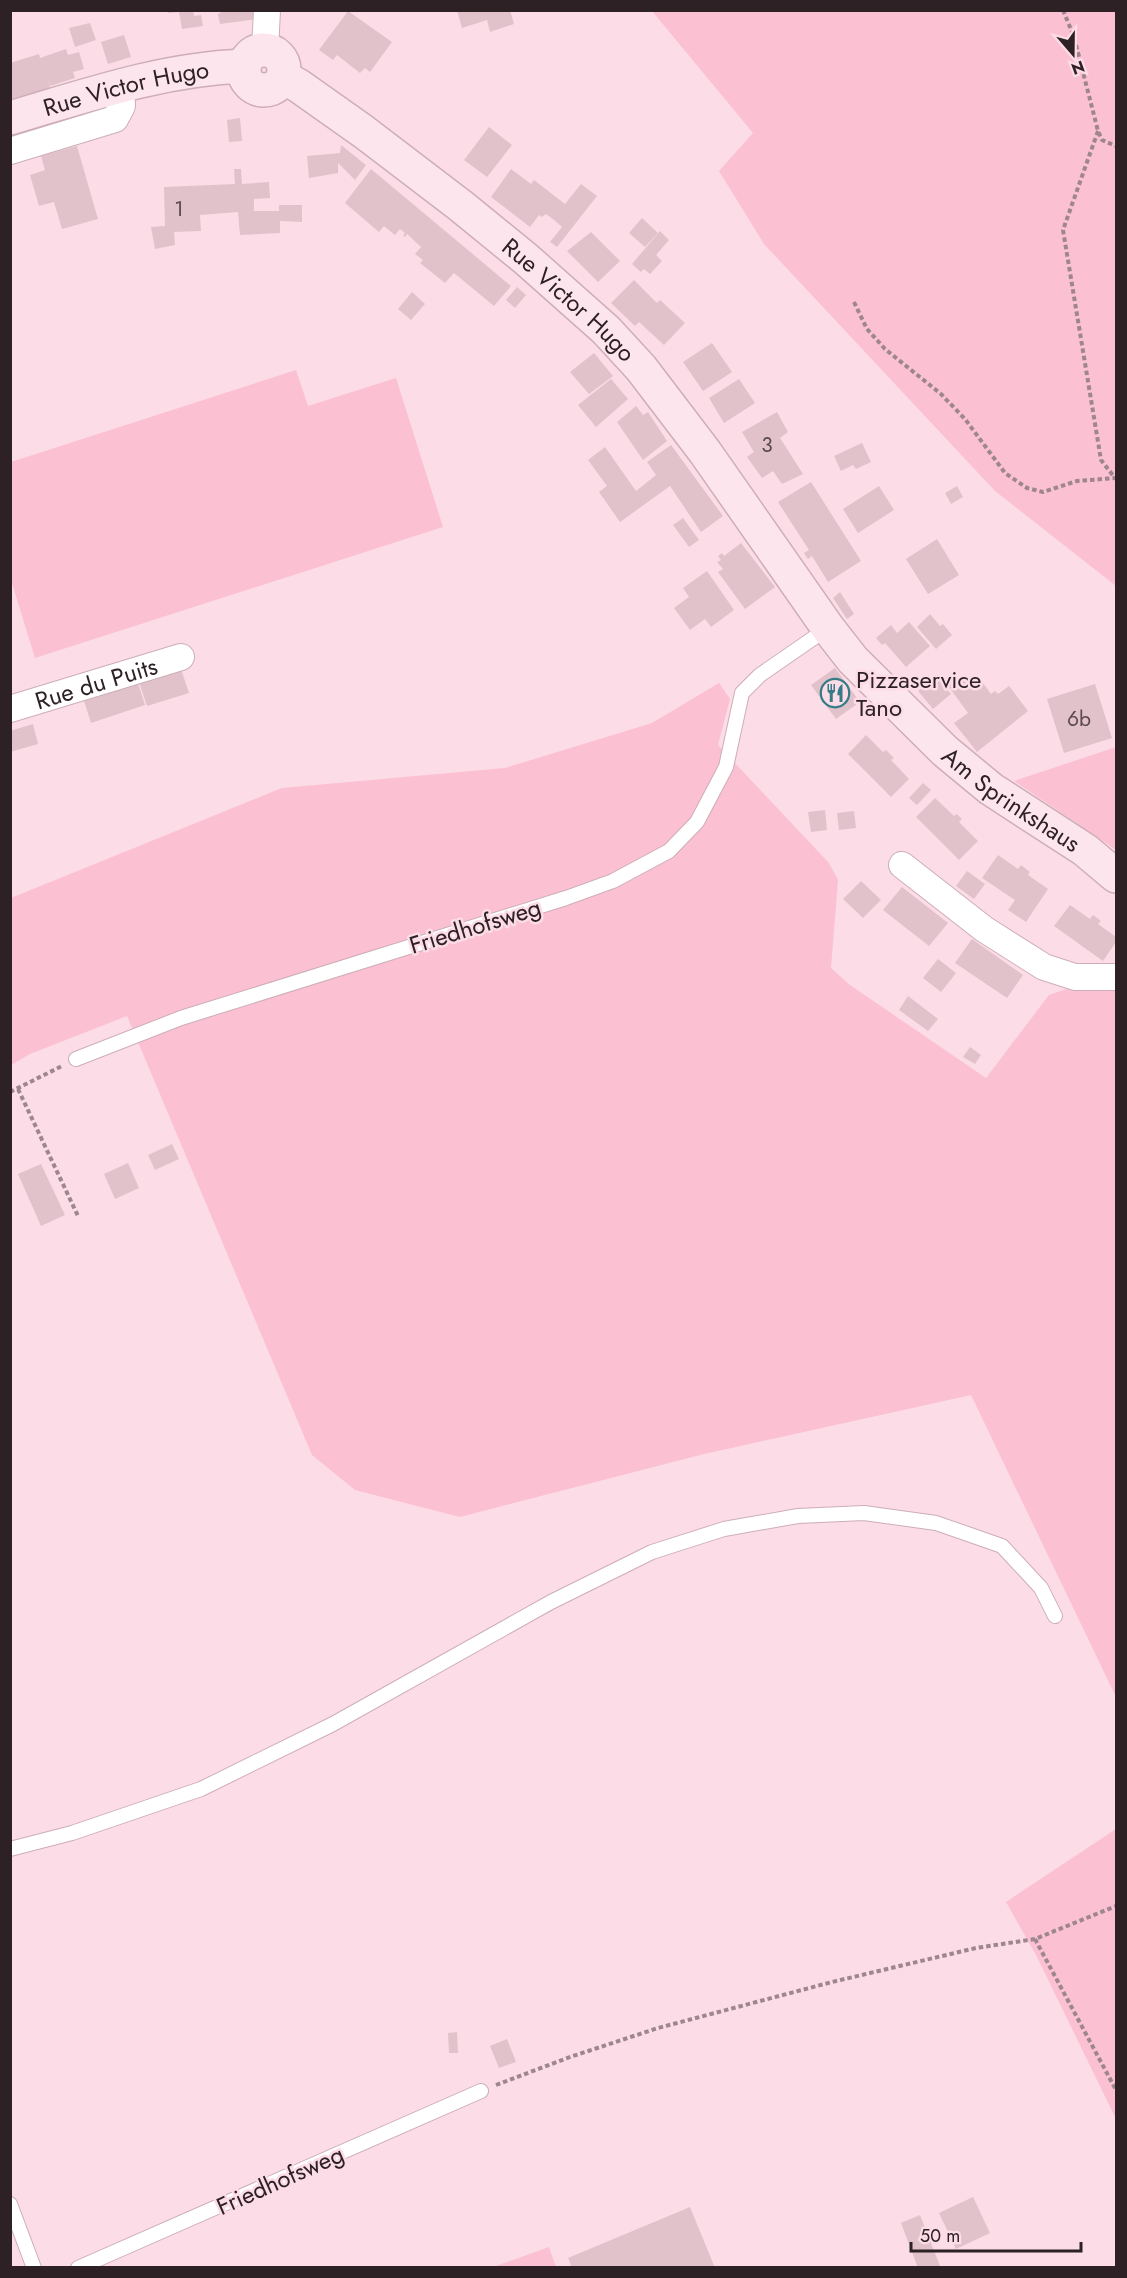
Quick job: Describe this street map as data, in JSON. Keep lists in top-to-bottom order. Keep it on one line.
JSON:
{"streets":{"street":["Rue Victor Hugo","Rue du Puits","Am Sprinkshaus"],"lane":["Friedhofsweg"]},"crossings":[["Rue Victor Hugo","Am Sprinkshaus"],["Am Sprinkshaus","Friedhofsweg"]],"places":{"restaurant":["Pizzaservice Tano"]},"house_numbers":["1","3","6b"],"scale_bar":"50 m","north":"bottom"}
